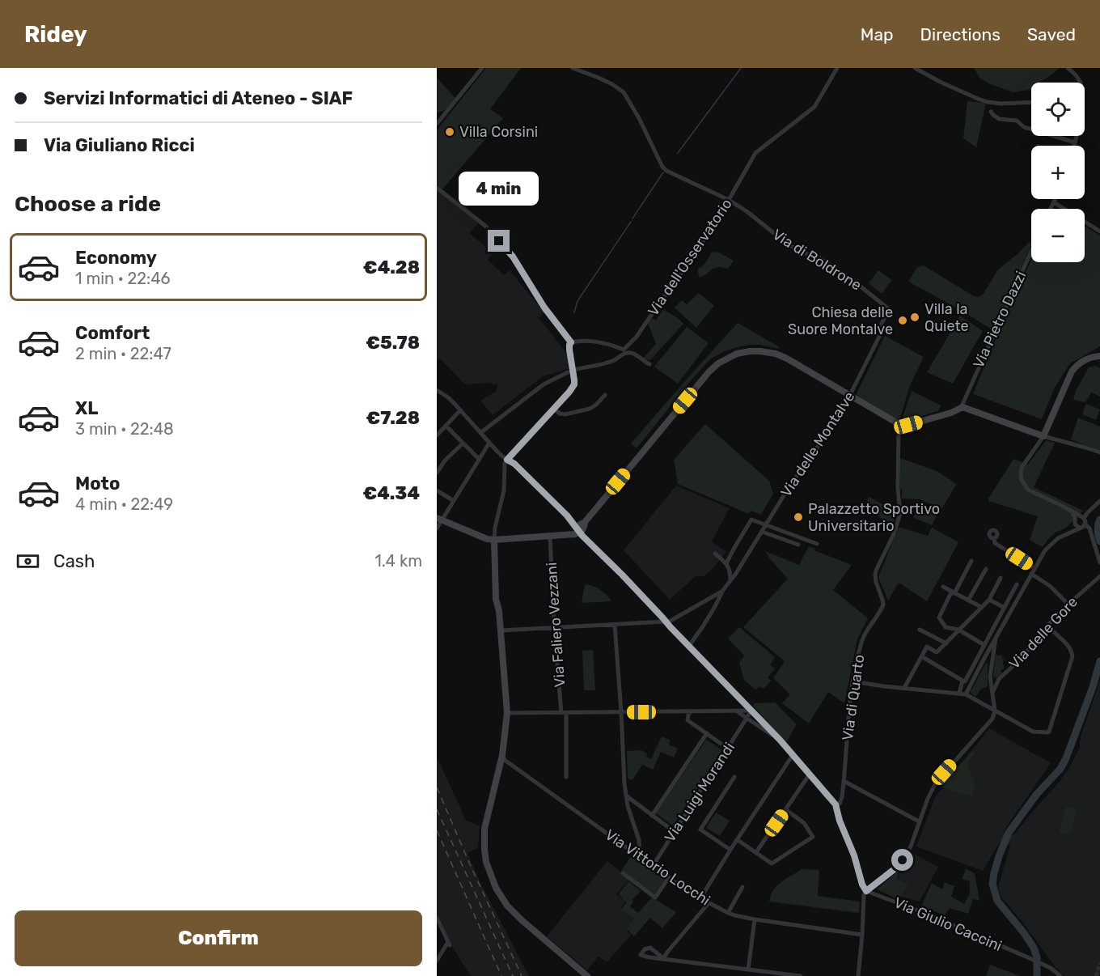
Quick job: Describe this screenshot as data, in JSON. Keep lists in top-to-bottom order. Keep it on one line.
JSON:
{"streets":{"street":["Via dell'Osservatorio","Via di Boldrone","Via Pietro Dazzi","Via delle Montalve","Via Faliero Vezzani","Via delle Gore","Via di Quarto","Via Luigi Morandi","Via Vittorio Locchi","Via Giulio Caccini"]},"crossings":[["Via dell'Osservatorio","Via di Boldrone"],["Via di Boldrone","Via delle Montalve"],["Via Luigi Morandi","Via Vittorio Locchi"]],"places":["Villa Corsini","Villa la Quiete","Chiesa delle Suore Montalve","Palazzetto Sportivo Universitario"],"page":{"header":"Ridey","nav":["Map","Directions","Saved"],"banner":["Servizi Informatici di Ateneo - SIAF","Via Giuliano Ricci"],"map_buttons":["+","−"],"bubble":"4 min","heading":"Choose a ride","list":[{"name":"Economy","note":"1 min · 22:46","value":"€4.28"},{"name":"Comfort","note":"2 min · 22:47","value":"€5.78"},{"name":"XL","note":"3 min · 22:48","value":"€7.28"},{"name":"Moto","note":"4 min · 22:49","value":"€4.34"}],"pay":["Cash","1.4 km"],"buttons":"Confirm"}}
